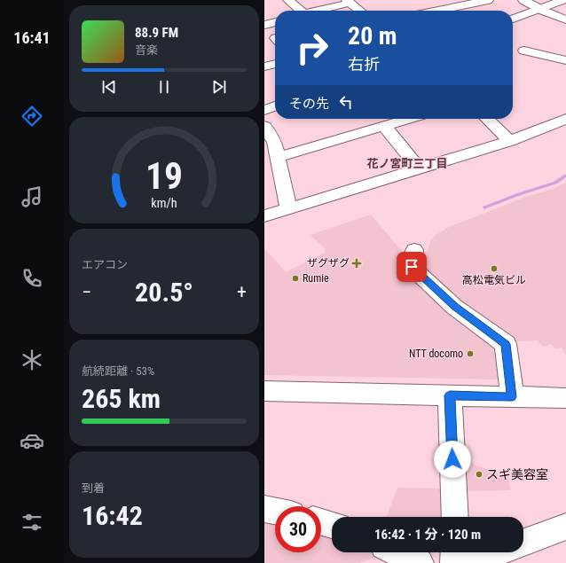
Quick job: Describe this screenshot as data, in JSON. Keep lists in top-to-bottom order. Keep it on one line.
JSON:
{"districts":["花ノ宮町三丁目"],"places":{"health":["ザグザグ"],"other":["高松電気ビル","Rumie","NTT docomo","スギ美容室"]},"page":{"tabs":"16:41","turn":["20 m","右折"],"song":["88.9 FM","音楽"],"then":"その先","tile":["エアコン",["航続距離 · 53%","265 km"],["到着","16:42"]],"heat":["−","20.5°","+"],"limit":"30","trip":"16:42 · 1 分 · 120 m","gauge":["19","km/h"]}}
